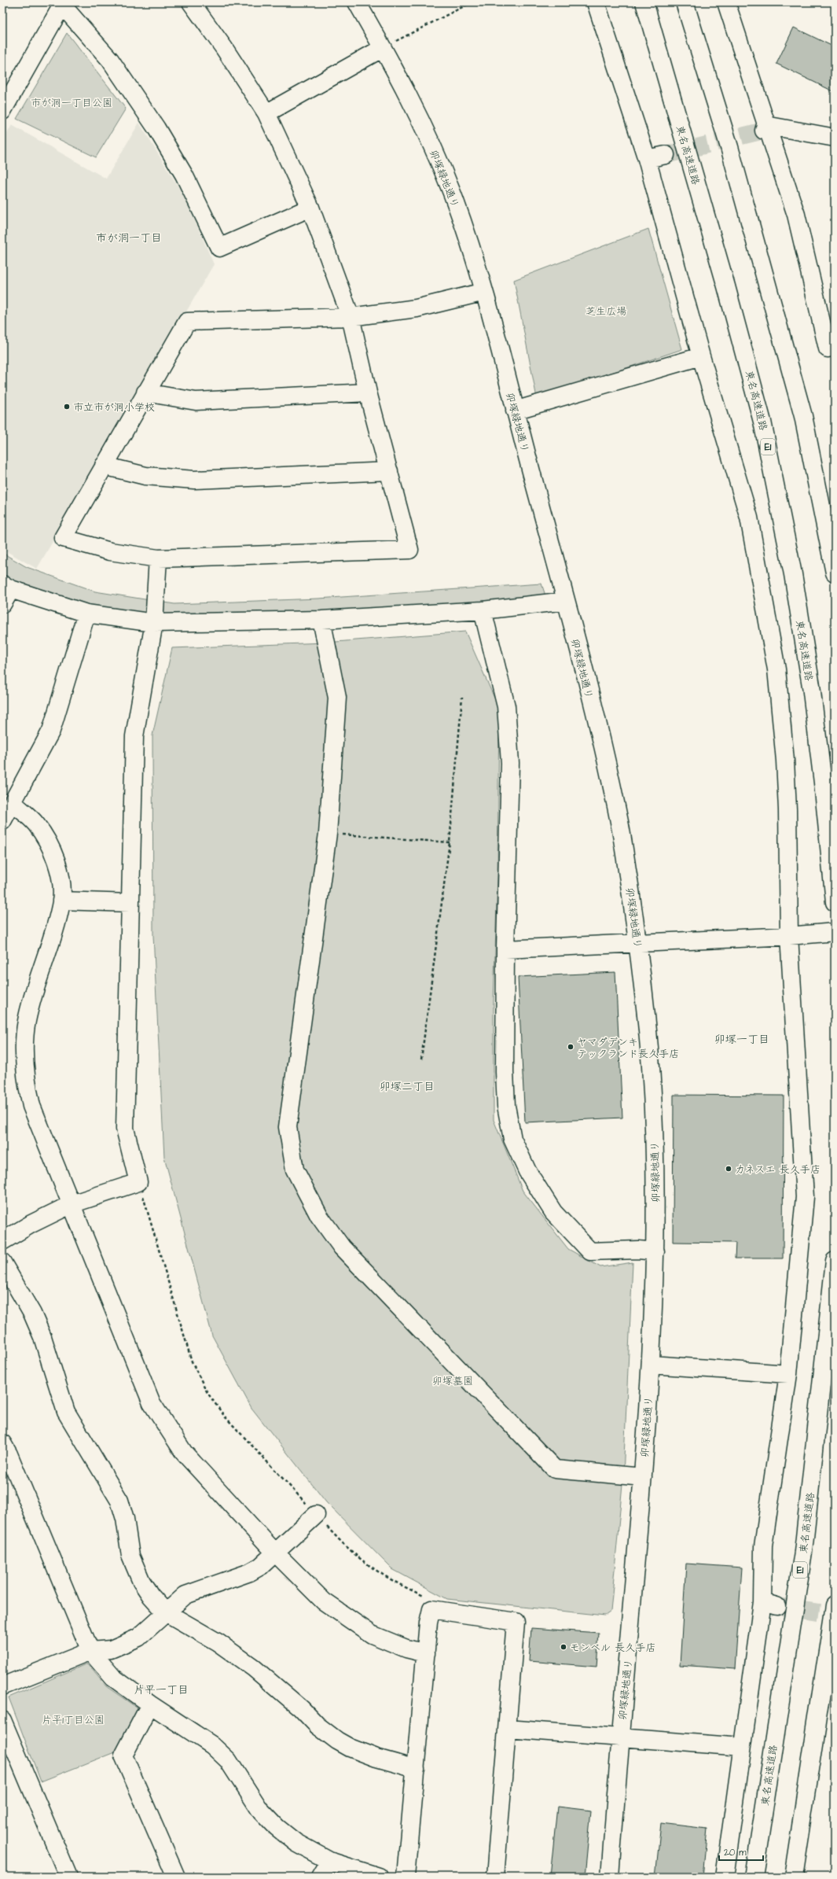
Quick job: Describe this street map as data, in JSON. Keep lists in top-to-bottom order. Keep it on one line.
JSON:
{"streets":{"main road":["東名高速道路","卯塚緑地通り","E1"]},"districts":["市が洞一丁目","卯塚一丁目","卯塚二丁目","片平一丁目"],"parks":["市が洞一丁目公園","芝生広場","卯塚墓園","片平1丁目公園"],"places":["市立市が洞小学校","ヤマダデンキ テックランド長久手店","カネスエ 長久手店","モンベル 長久手店"],"scale_bar":"20 m"}
